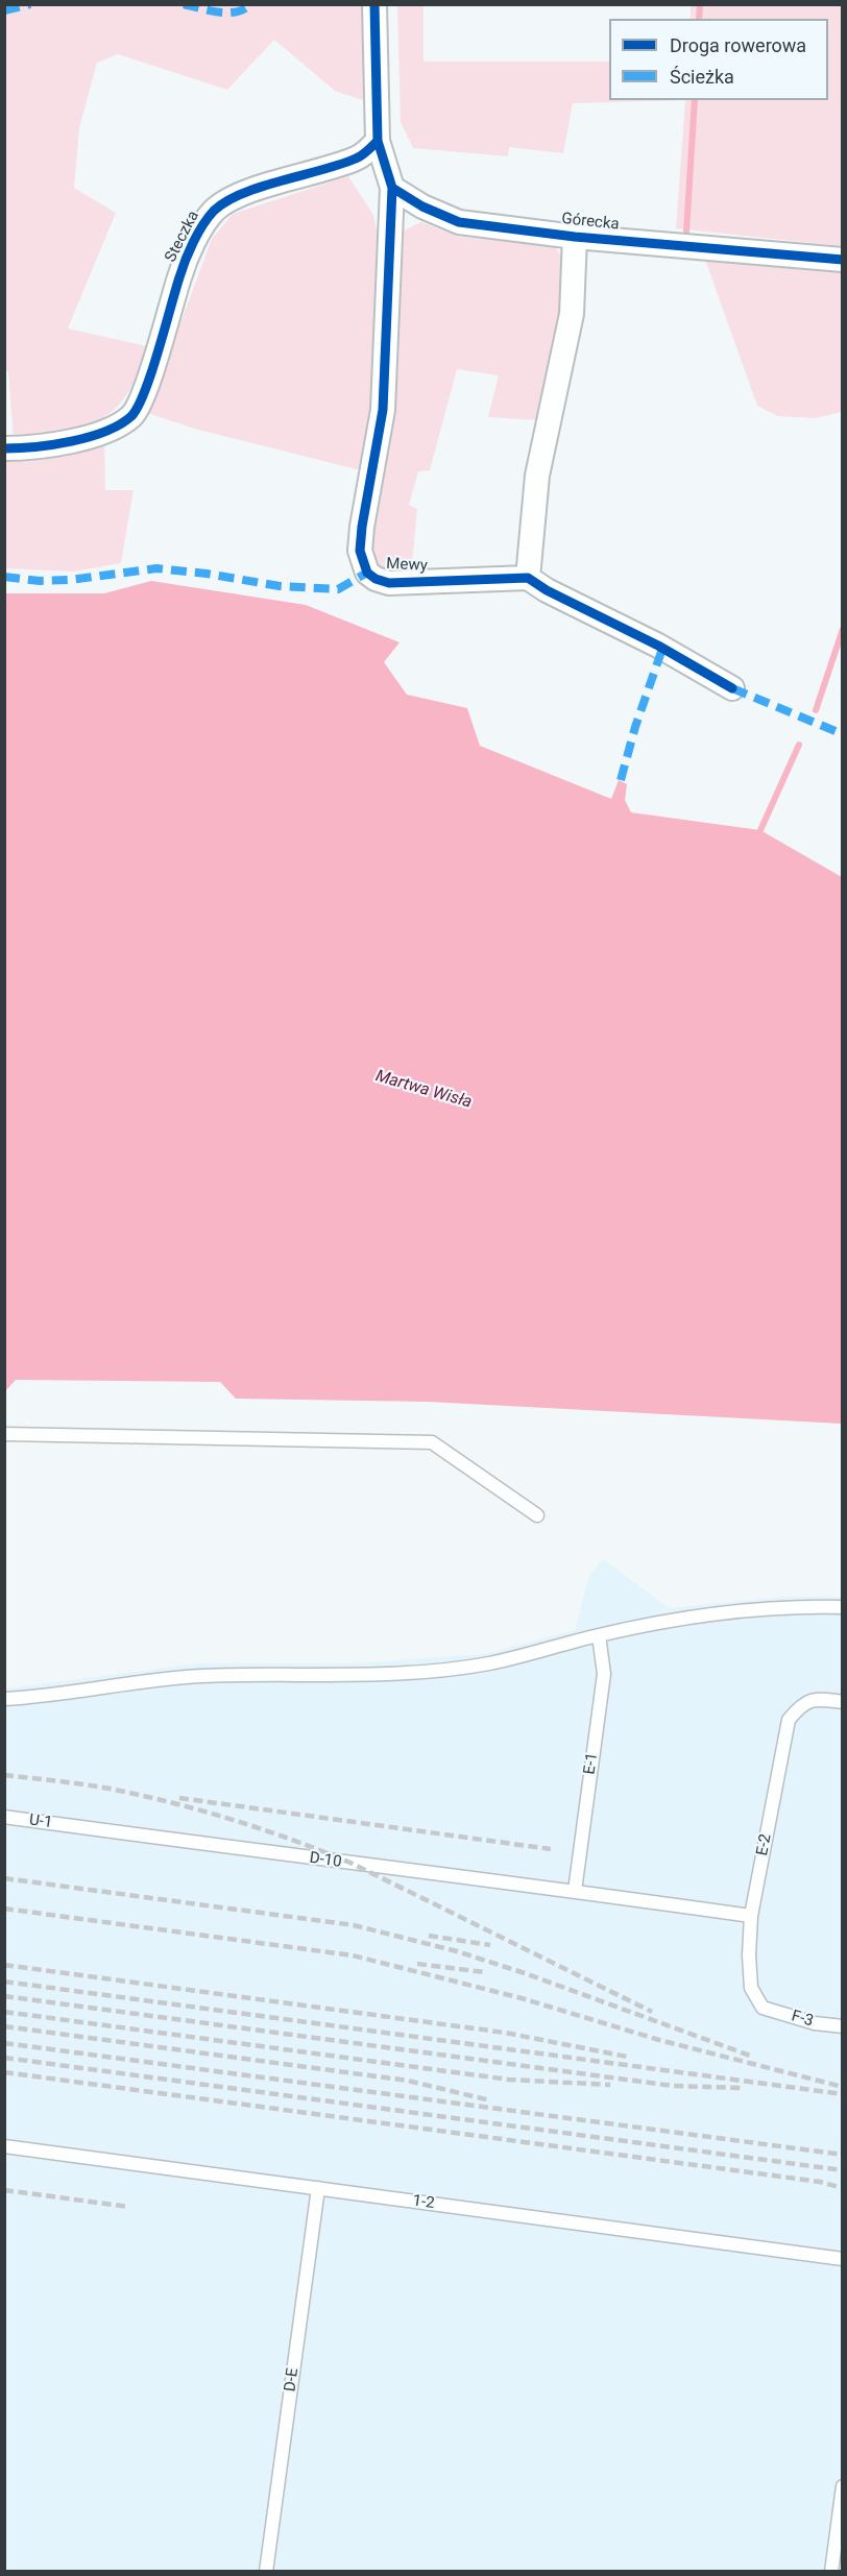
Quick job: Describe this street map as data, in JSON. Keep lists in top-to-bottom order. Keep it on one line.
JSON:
{"streets":{"street":["Górecka","Steczka","Mewy"],"lane":["E-1","U-1","E-2","D-10","F-3","1-2","D-E"]},"crossings":[["Górecka","Mewy"],["E-1","D-10"],["U-1","D-10"],["E-2","D-10"],["E-2","F-3"],["1-2","D-E"]],"water":["Martwa Wisła"],"legend":["Droga rowerowa","Ścieżka"]}
